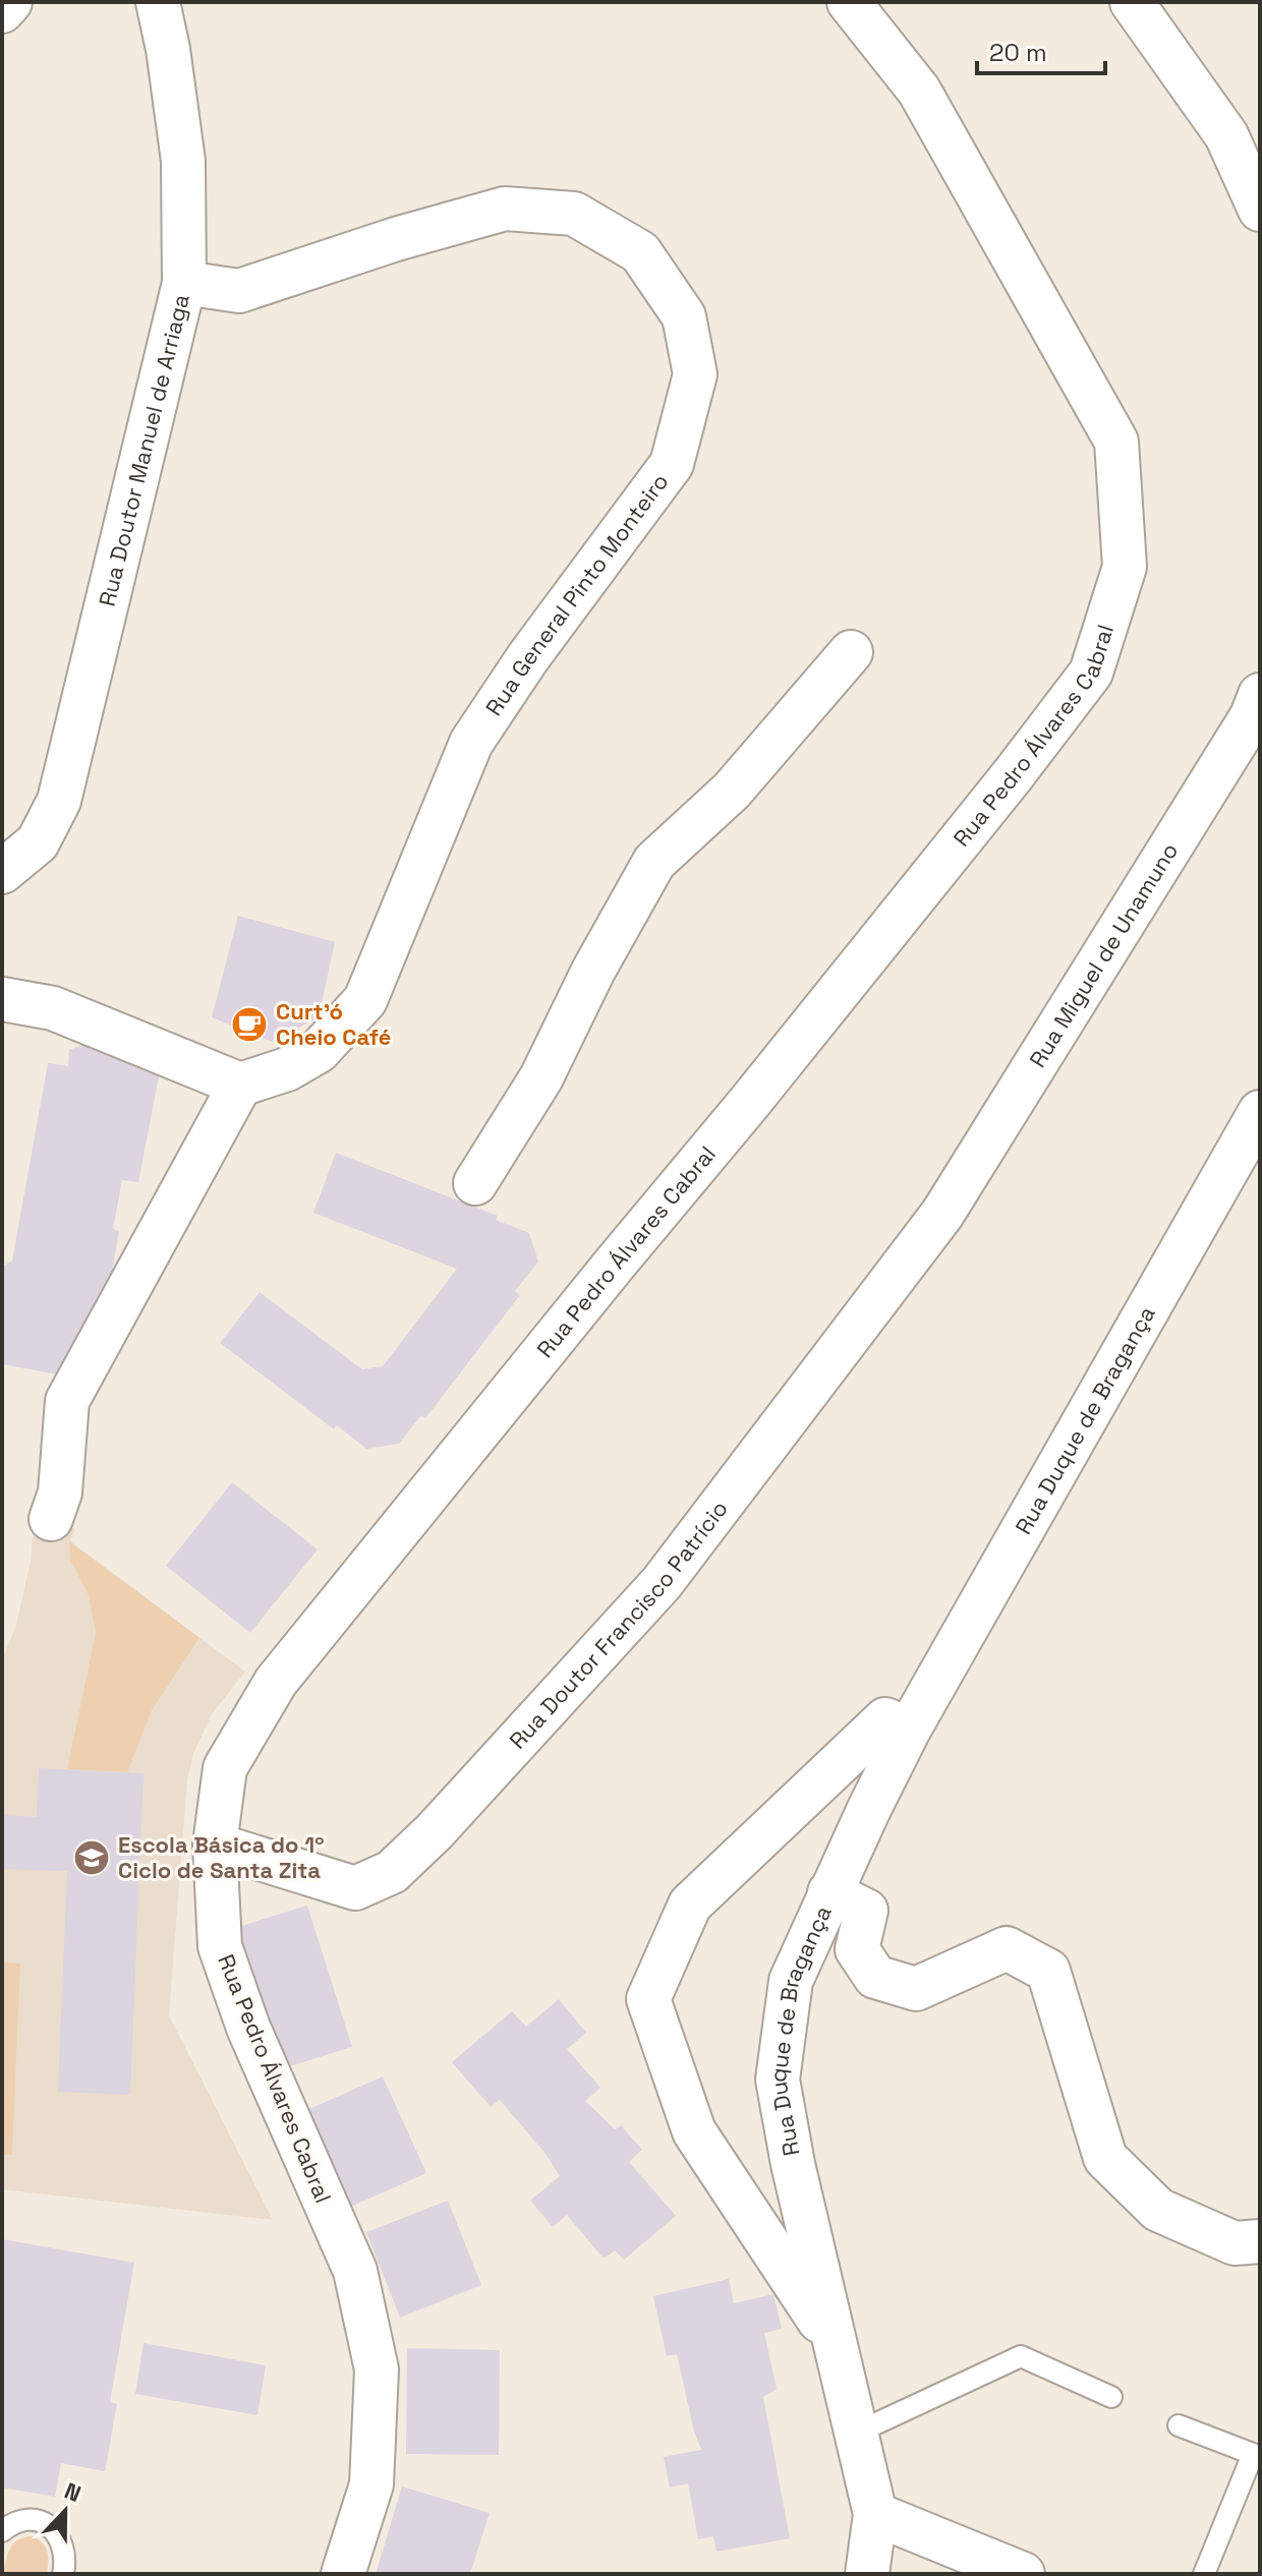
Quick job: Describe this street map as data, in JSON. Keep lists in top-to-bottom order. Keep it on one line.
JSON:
{"streets":{"street":["Rua Doutor Manuel de Arriaga","Rua General Pinto Monteiro","Rua Pedro Álvares Cabral","Rua Miguel de Unamuno","Rua Duque de Bragança","Rua Doutor Francisco Patrício"]},"crossings":[["Rua Doutor Manuel de Arriaga","Rua General Pinto Monteiro"],["Rua Pedro Álvares Cabral","Rua Doutor Francisco Patrício"],["Rua Miguel de Unamuno","Rua Doutor Francisco Patrício"]],"places":{"cafe":["Curt'ó Cheio Café"],"school or university":["Escola Básica do 1º Ciclo de Santa Zita"]},"scale_bar":"20 m","north":"top"}
